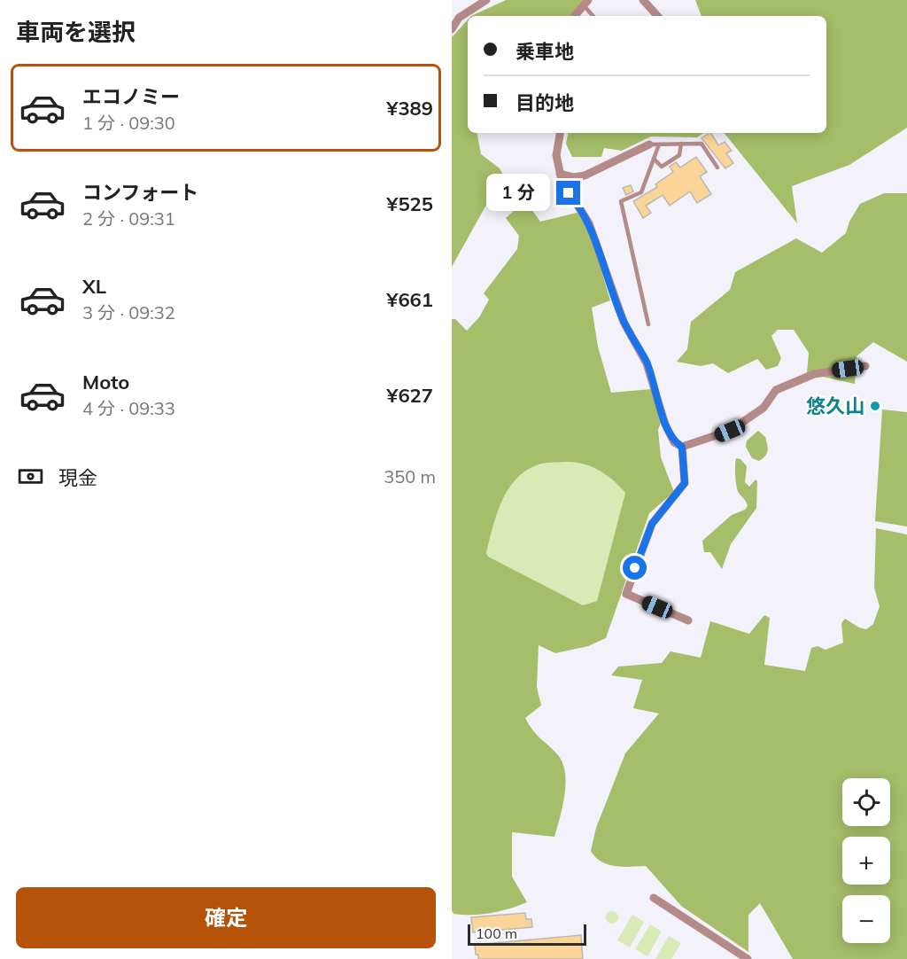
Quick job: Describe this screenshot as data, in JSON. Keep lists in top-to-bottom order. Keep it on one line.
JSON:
{"places":["悠久山"],"scale_bar":"100 m","page":{"heading":"車両を選択","banner":["乗車地","目的地"],"list":[{"name":"エコノミー","note":"1 分 · 09:30","value":"¥389"},{"name":"コンフォート","note":"2 分 · 09:31","value":"¥525"},{"name":"XL","note":"3 分 · 09:32","value":"¥661"},{"name":"Moto","note":"4 分 · 09:33","value":"¥627"}],"bubble":"1 分","pay":["現金","350 m"],"map_buttons":["+","−"],"buttons":"確定","scale":"100 m"}}
